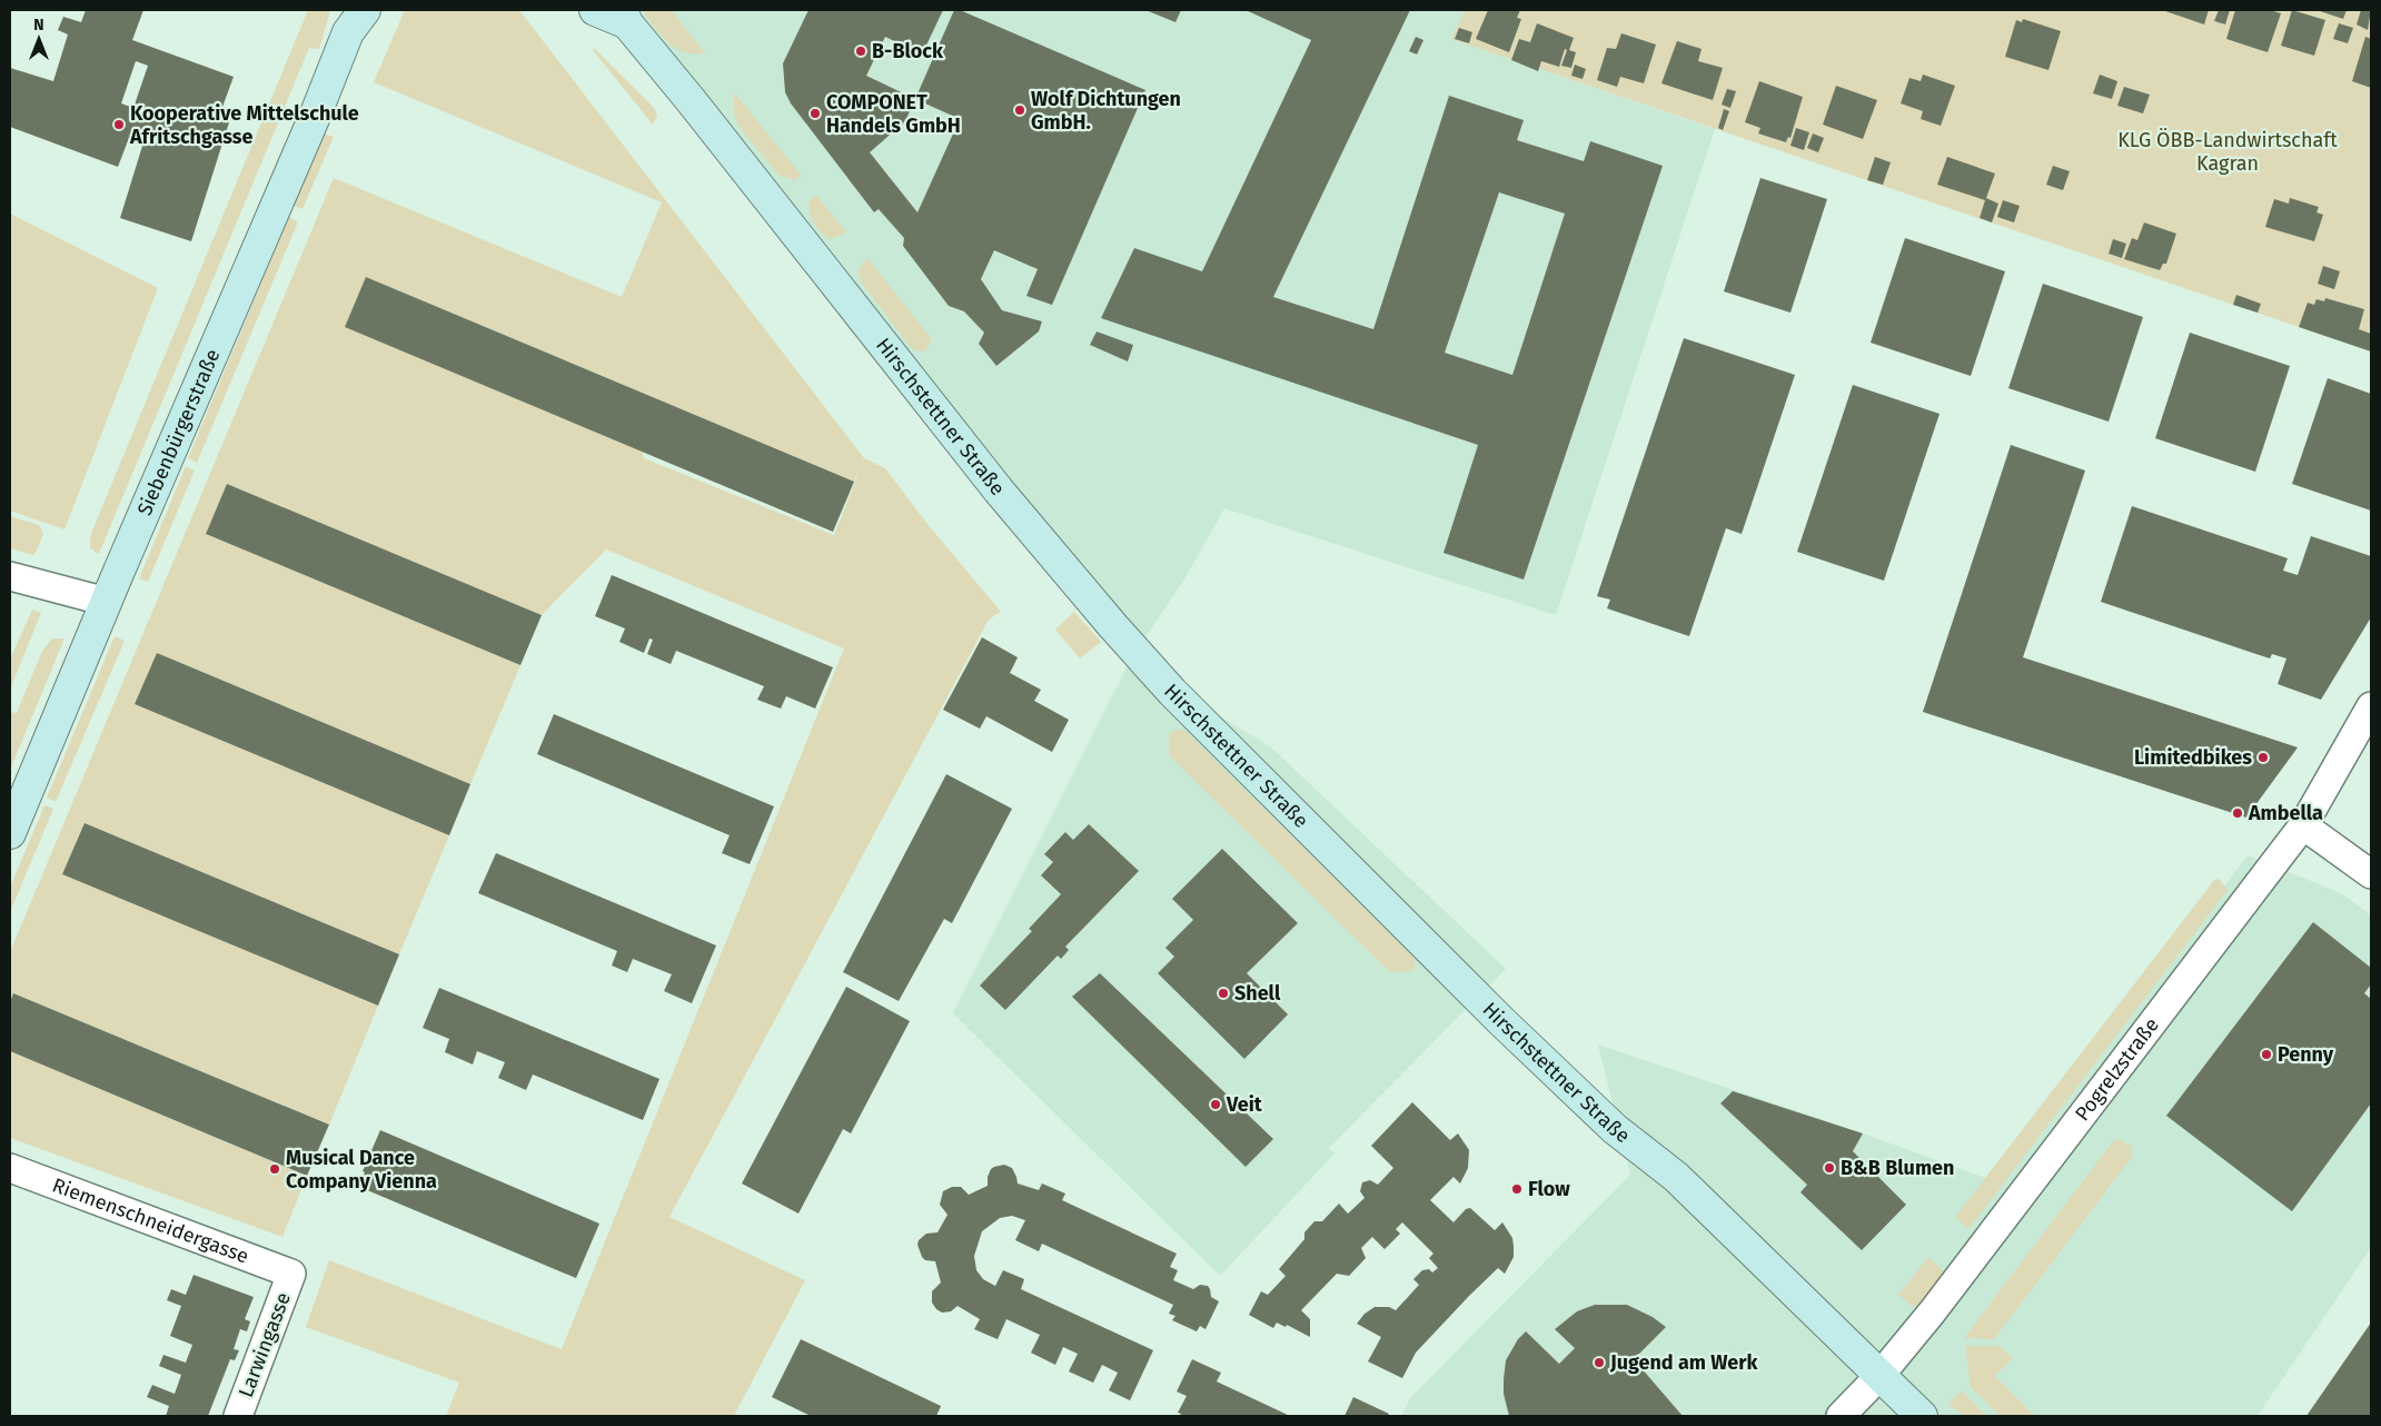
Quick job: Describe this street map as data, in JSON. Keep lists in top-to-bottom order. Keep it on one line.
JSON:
{"streets":{"main road":["Hirschstettner Straße","Siebenbürgerstraße"],"street":["Pogrelzstraße","Riemenschneidergasse","Larwingasse"]},"crossings":[["Hirschstettner Straße","Pogrelzstraße"],["Riemenschneidergasse","Larwingasse"]],"parks":["KLG ÖBB-Landwirtschaft Kagran"],"places":["B-Block","Wolf Dichtungen GmbH.","COMPONET Handels GmbH","Kooperative Mittelschule Afritschgasse","Limitedbikes","Ambella","Shell","Penny","Veit","B&B Blumen","Musical Dance Company Vienna","Flow","Jugend am Werk"],"north":"top"}
